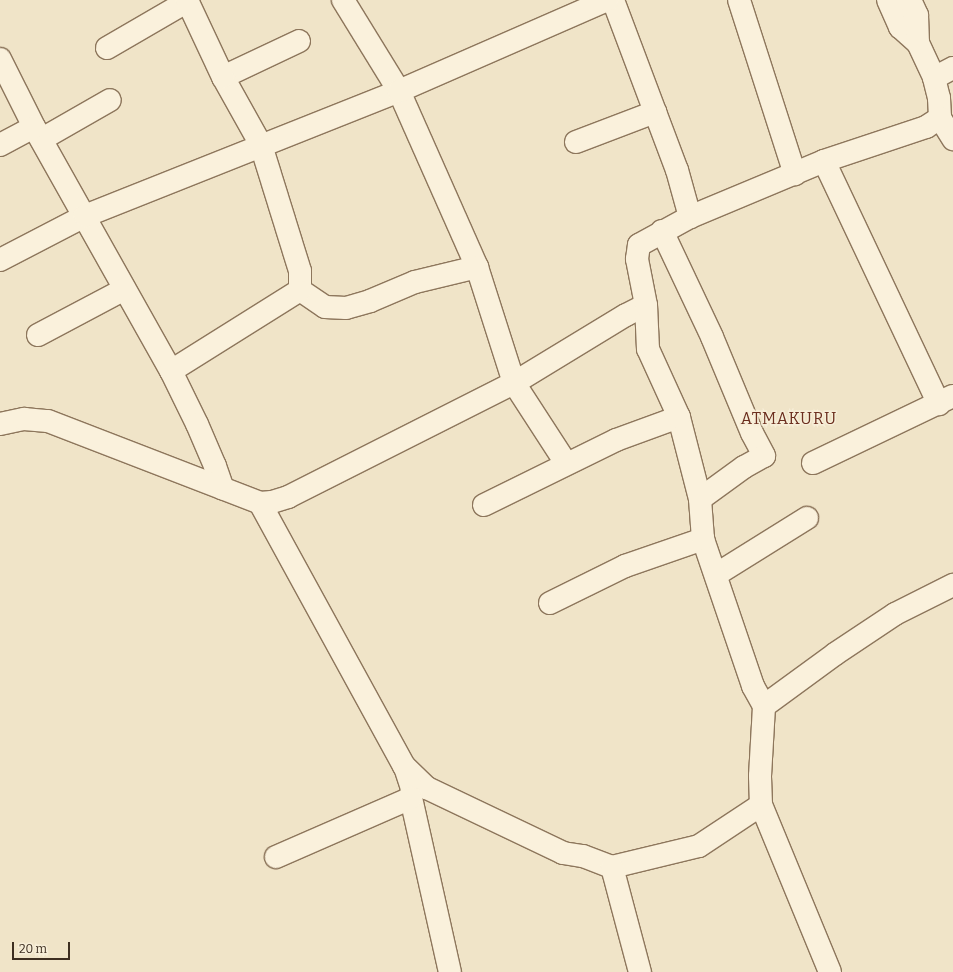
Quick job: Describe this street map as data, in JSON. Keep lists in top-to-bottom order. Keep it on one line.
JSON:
{"districts":["ATMAKURU"],"scale_bar":"20 m"}
